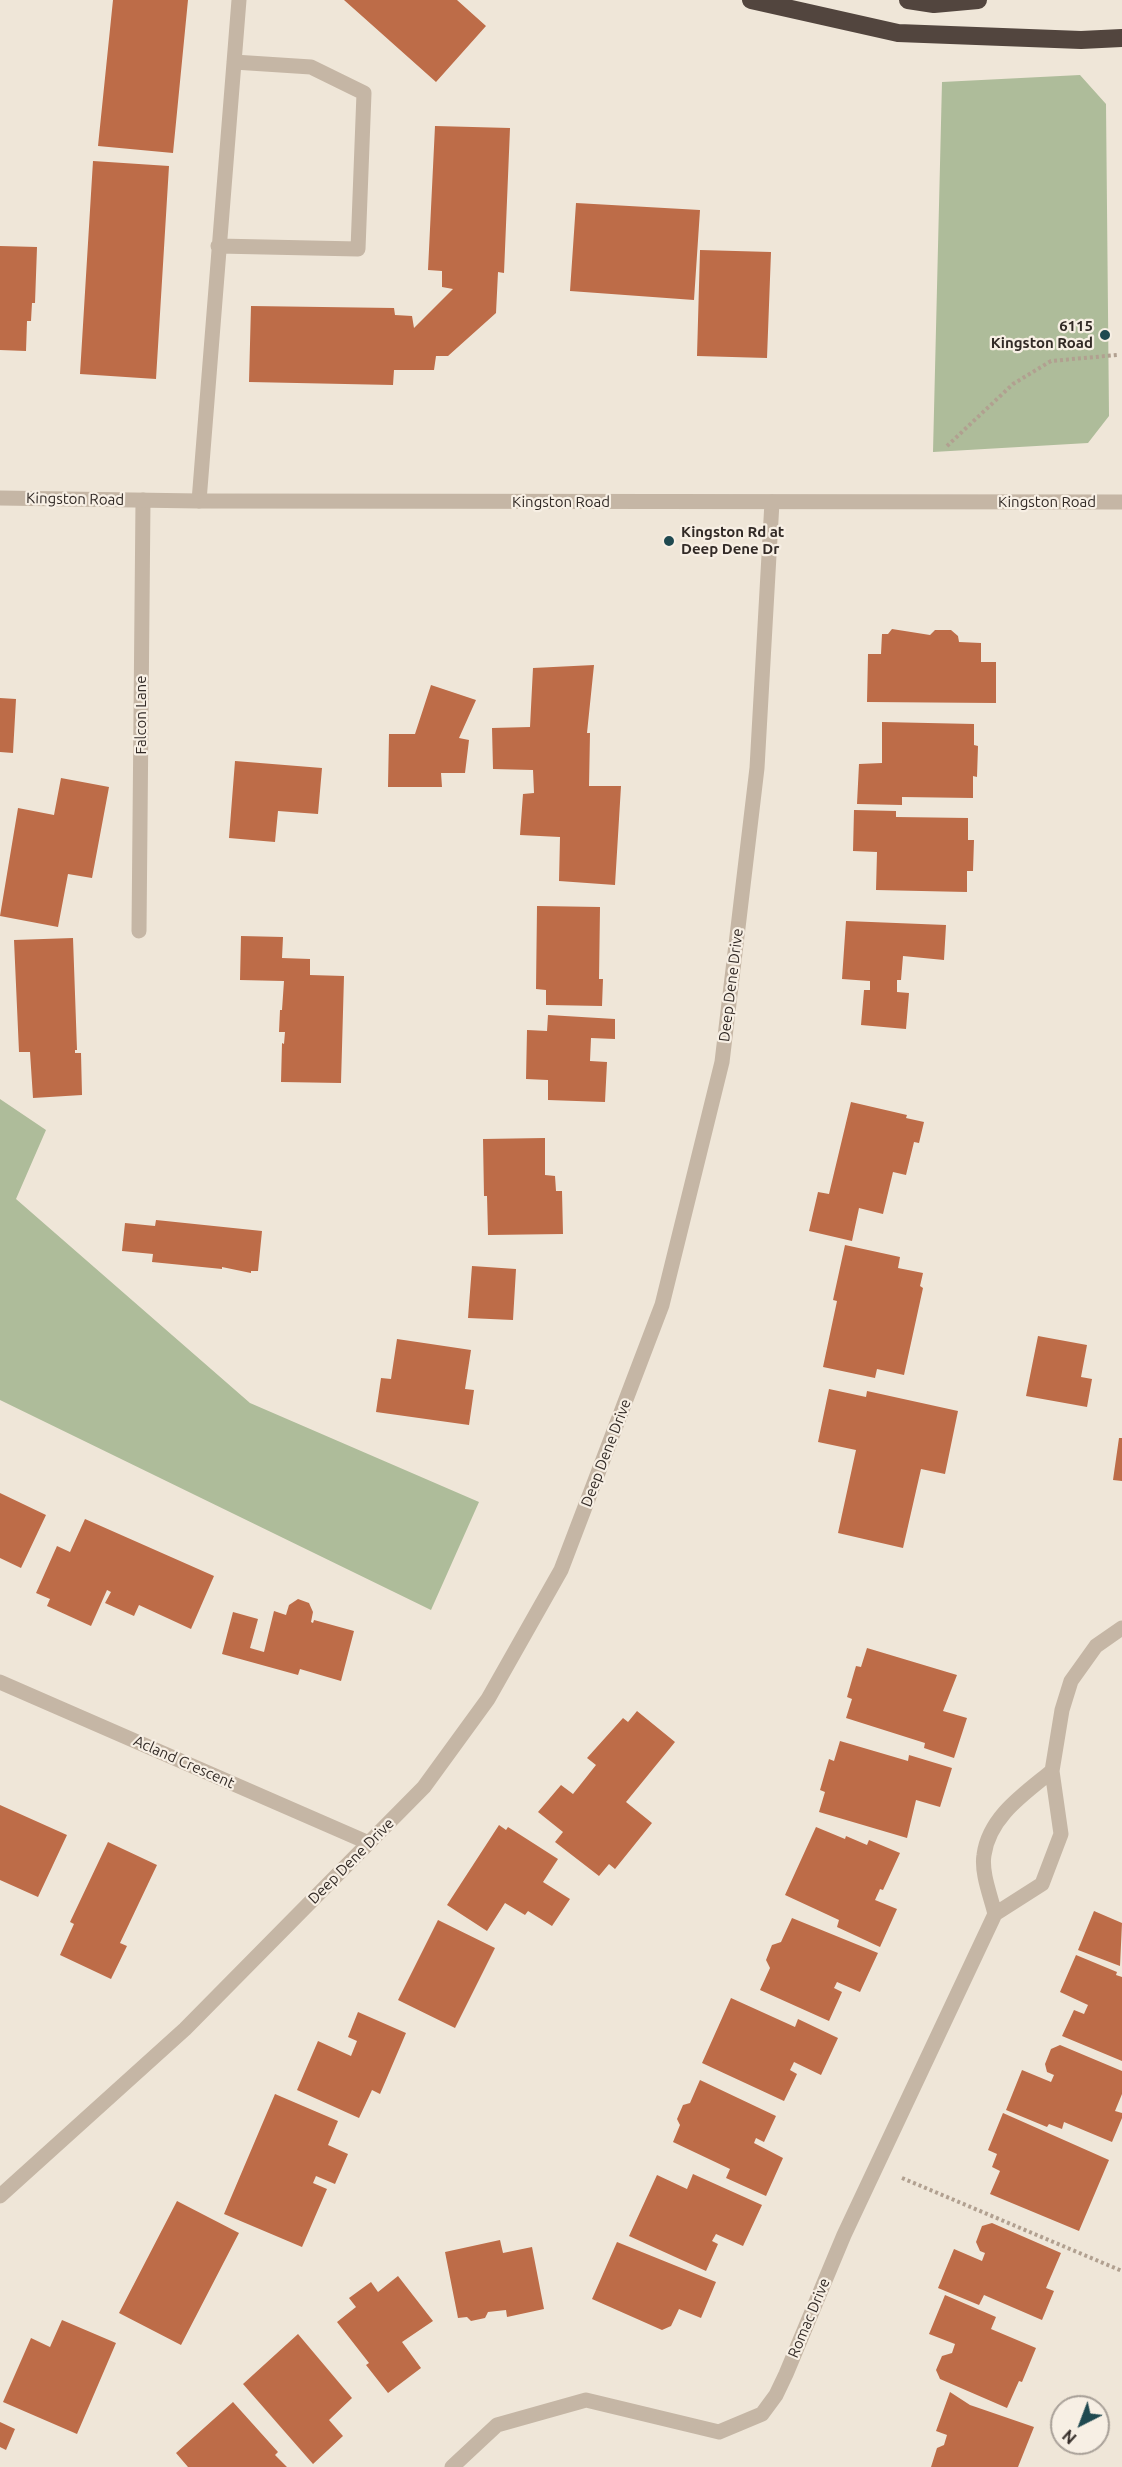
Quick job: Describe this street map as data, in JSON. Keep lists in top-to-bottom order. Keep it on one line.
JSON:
{"streets":{"street":["Kingston Road","Falcon Lane","Deep Dene Drive","Acland Crescent","Romac Drive"]},"crossings":[["Kingston Road","Falcon Lane"],["Kingston Road","Deep Dene Drive"],["Deep Dene Drive","Acland Crescent"]],"places":["6115 Kingston Road","Kingston Rd at Deep Dene Dr"],"north":"bottom left"}
